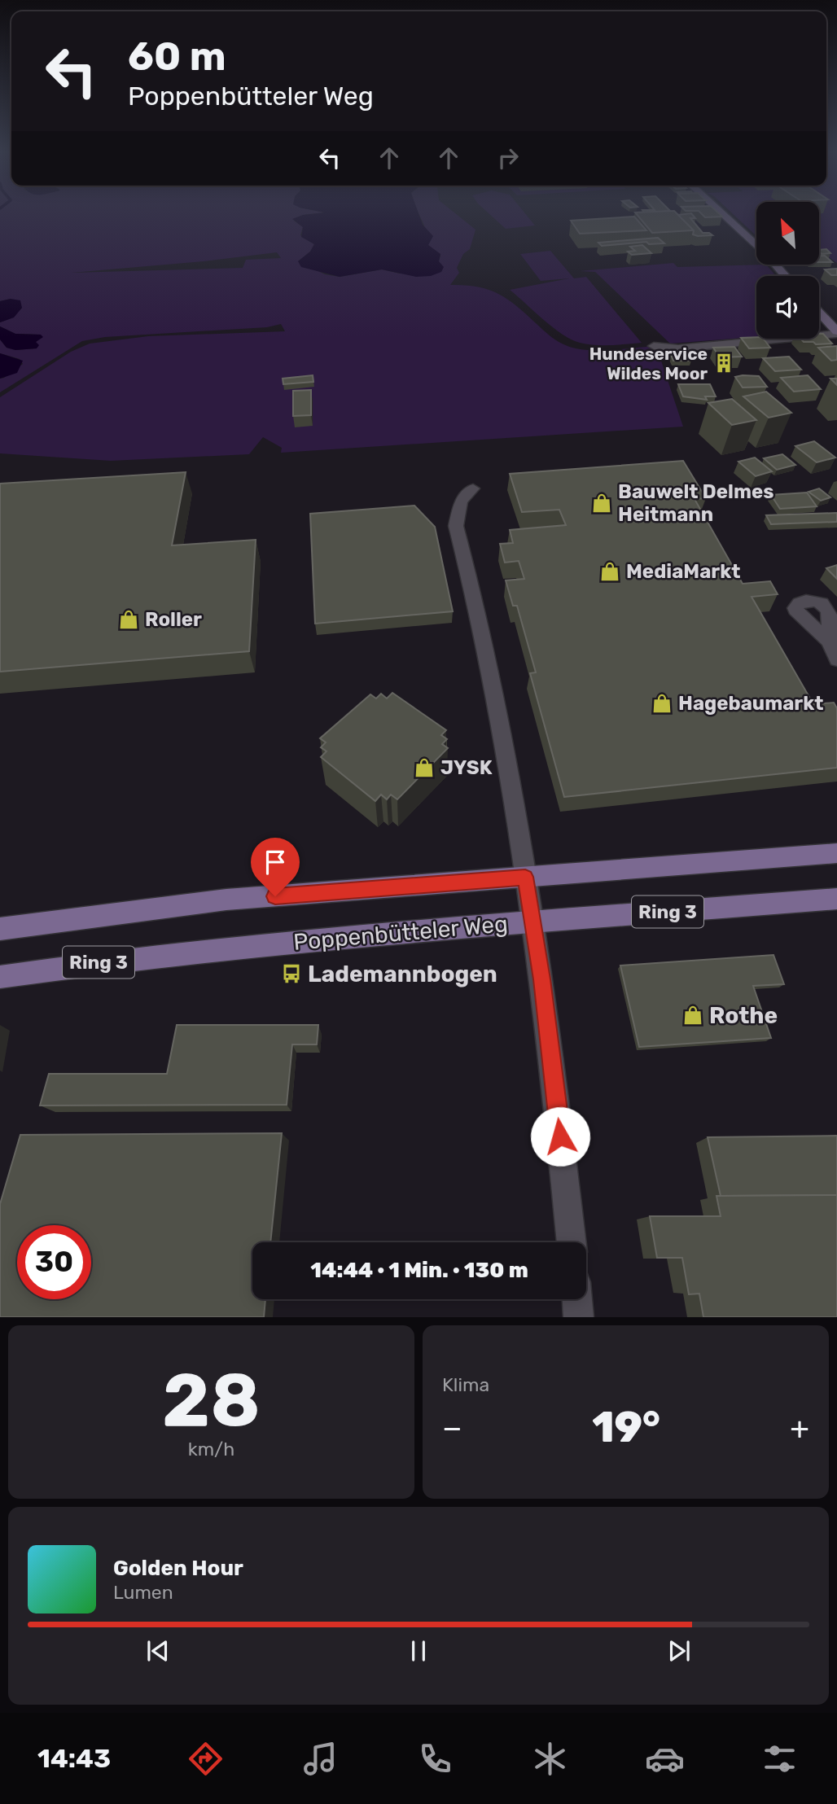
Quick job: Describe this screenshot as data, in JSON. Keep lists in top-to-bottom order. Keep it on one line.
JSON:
{"streets":{"main road":["Ring 3","Poppenbütteler Weg"]},"places":{"building":["Hundeservice Wildes Moor"],"shop":["Bauwelt Delmes Heitmann","MediaMarkt","Roller","Hagebaumarkt","JYSK","Rothe"],"bus stop":["Lademannbogen"]},"north":"top left","page":{"turn":["60 m","Poppenbütteler Weg"],"limit":"30","trip":"14:44 · 1 Min. · 130 m","tile":[["28","km/h"],"Klima"],"heat":["−","19°","+"],"song":["Golden Hour","Lumen"],"tabs":"14:43"}}
